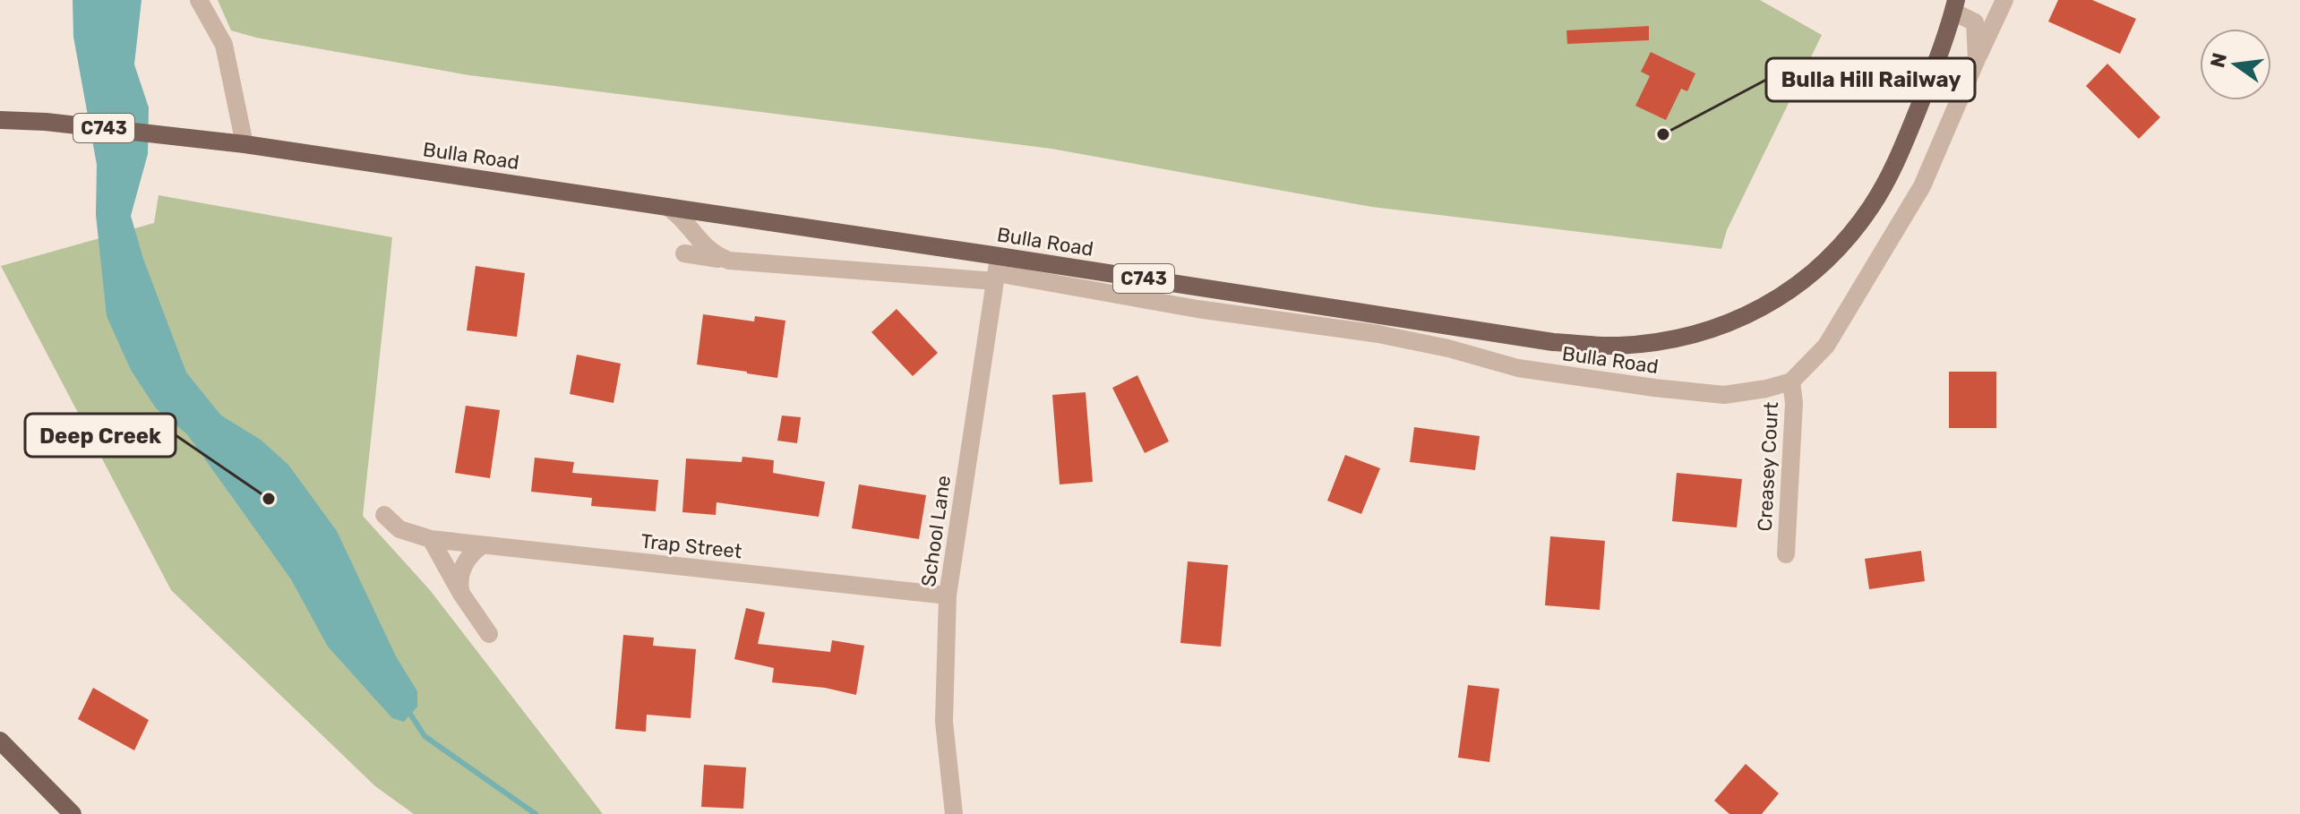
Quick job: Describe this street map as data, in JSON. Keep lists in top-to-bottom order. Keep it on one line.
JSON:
{"streets":{"main road":["C743","Bulla Road"],"street":["Creasey Court","School Lane","Trap Street"]},"crossings":[["Bulla Road","Creasey Court"],["Bulla Road","School Lane"],["School Lane","Trap Street"]],"places":["Bulla Hill Railway","Deep Creek"],"north":"left"}
